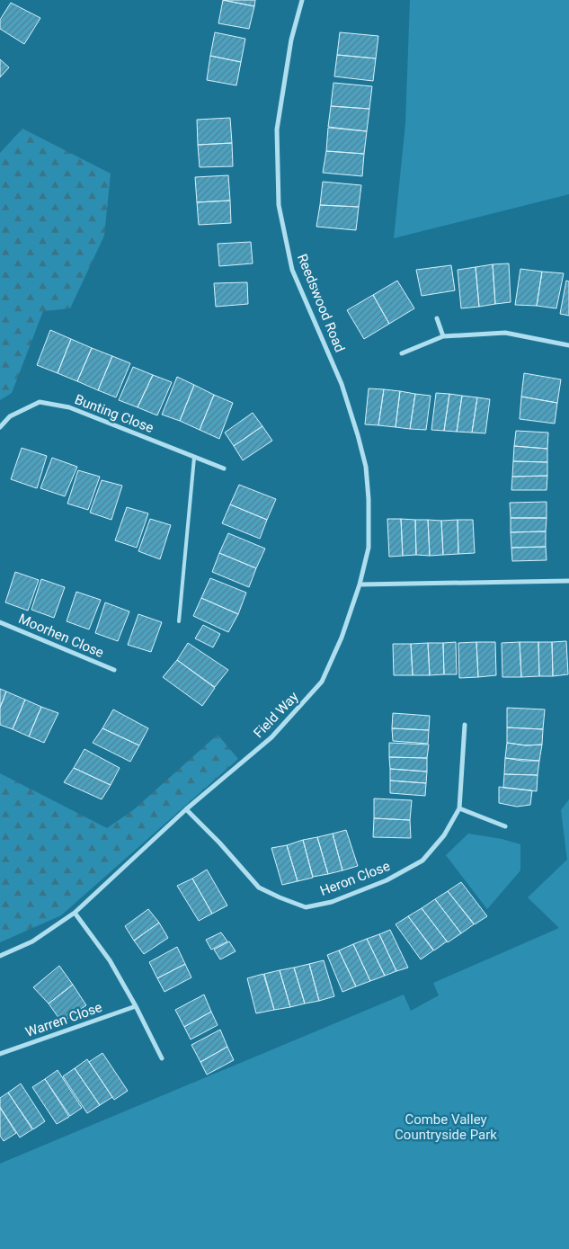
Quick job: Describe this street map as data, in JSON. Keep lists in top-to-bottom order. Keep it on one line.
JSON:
{"streets":{"street":["Reedswood Road","Bunting Close","Moorhen Close","Field Way","Heron Close","Warren Close"]},"crossings":[["Reedswood Road","Field Way"],["Field Way","Heron Close"]],"parks":["Combe Valley Countryside Park"]}
